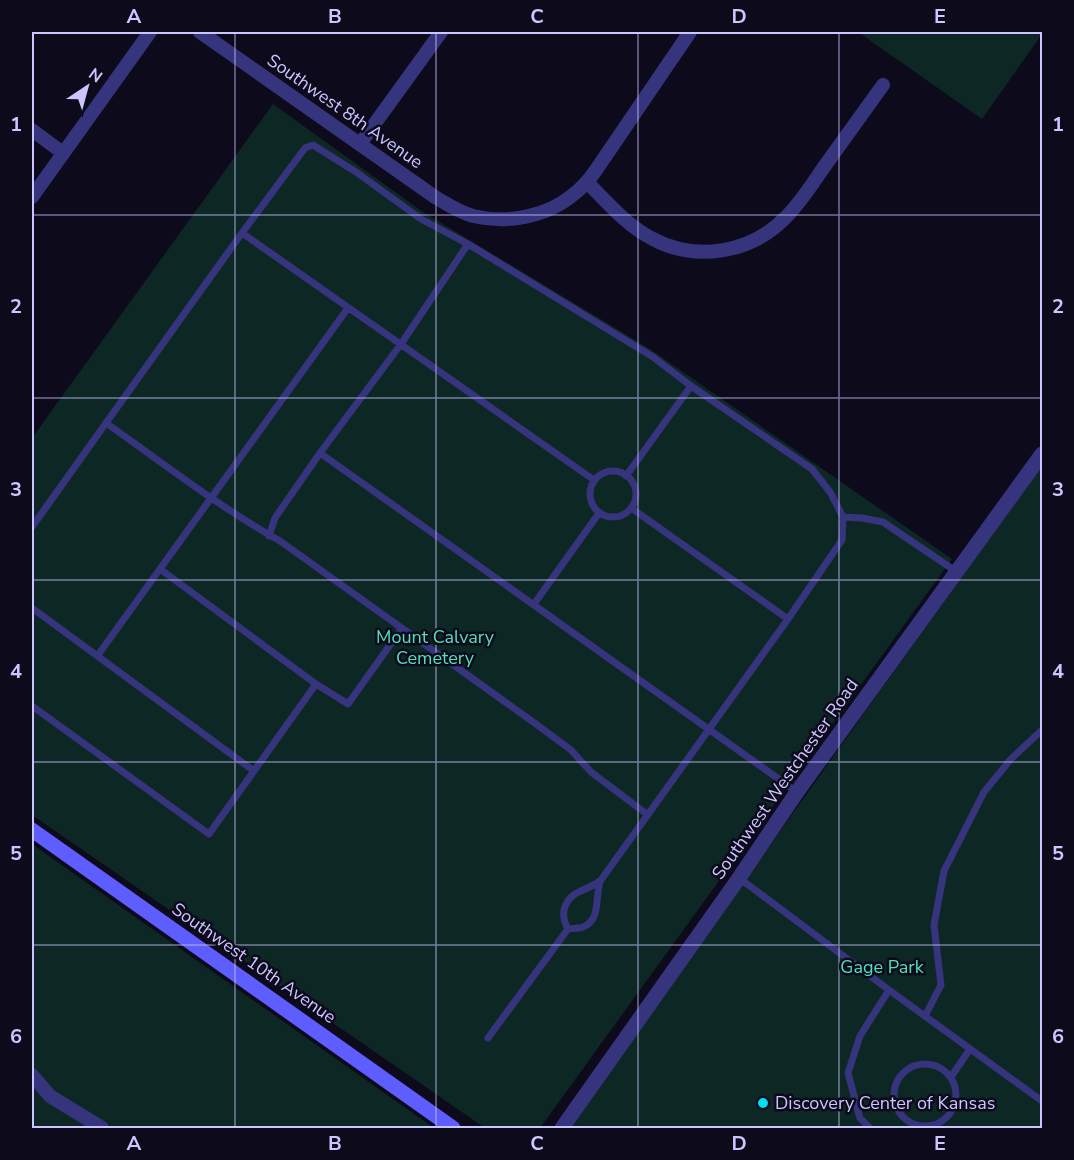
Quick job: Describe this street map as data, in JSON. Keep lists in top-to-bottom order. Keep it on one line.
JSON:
{"streets":{"main road":["Southwest 10th Avenue"],"street":["Southwest 8th Avenue","Southwest Westchester Road"]},"parks":["Mount Calvary Cemetery","Gage Park"],"places":["Discovery Center of Kansas"],"north":"top right","grid":{"columns":["A","B","C","D","E"],"rows":["1","2","3","4","5","6"]}}
